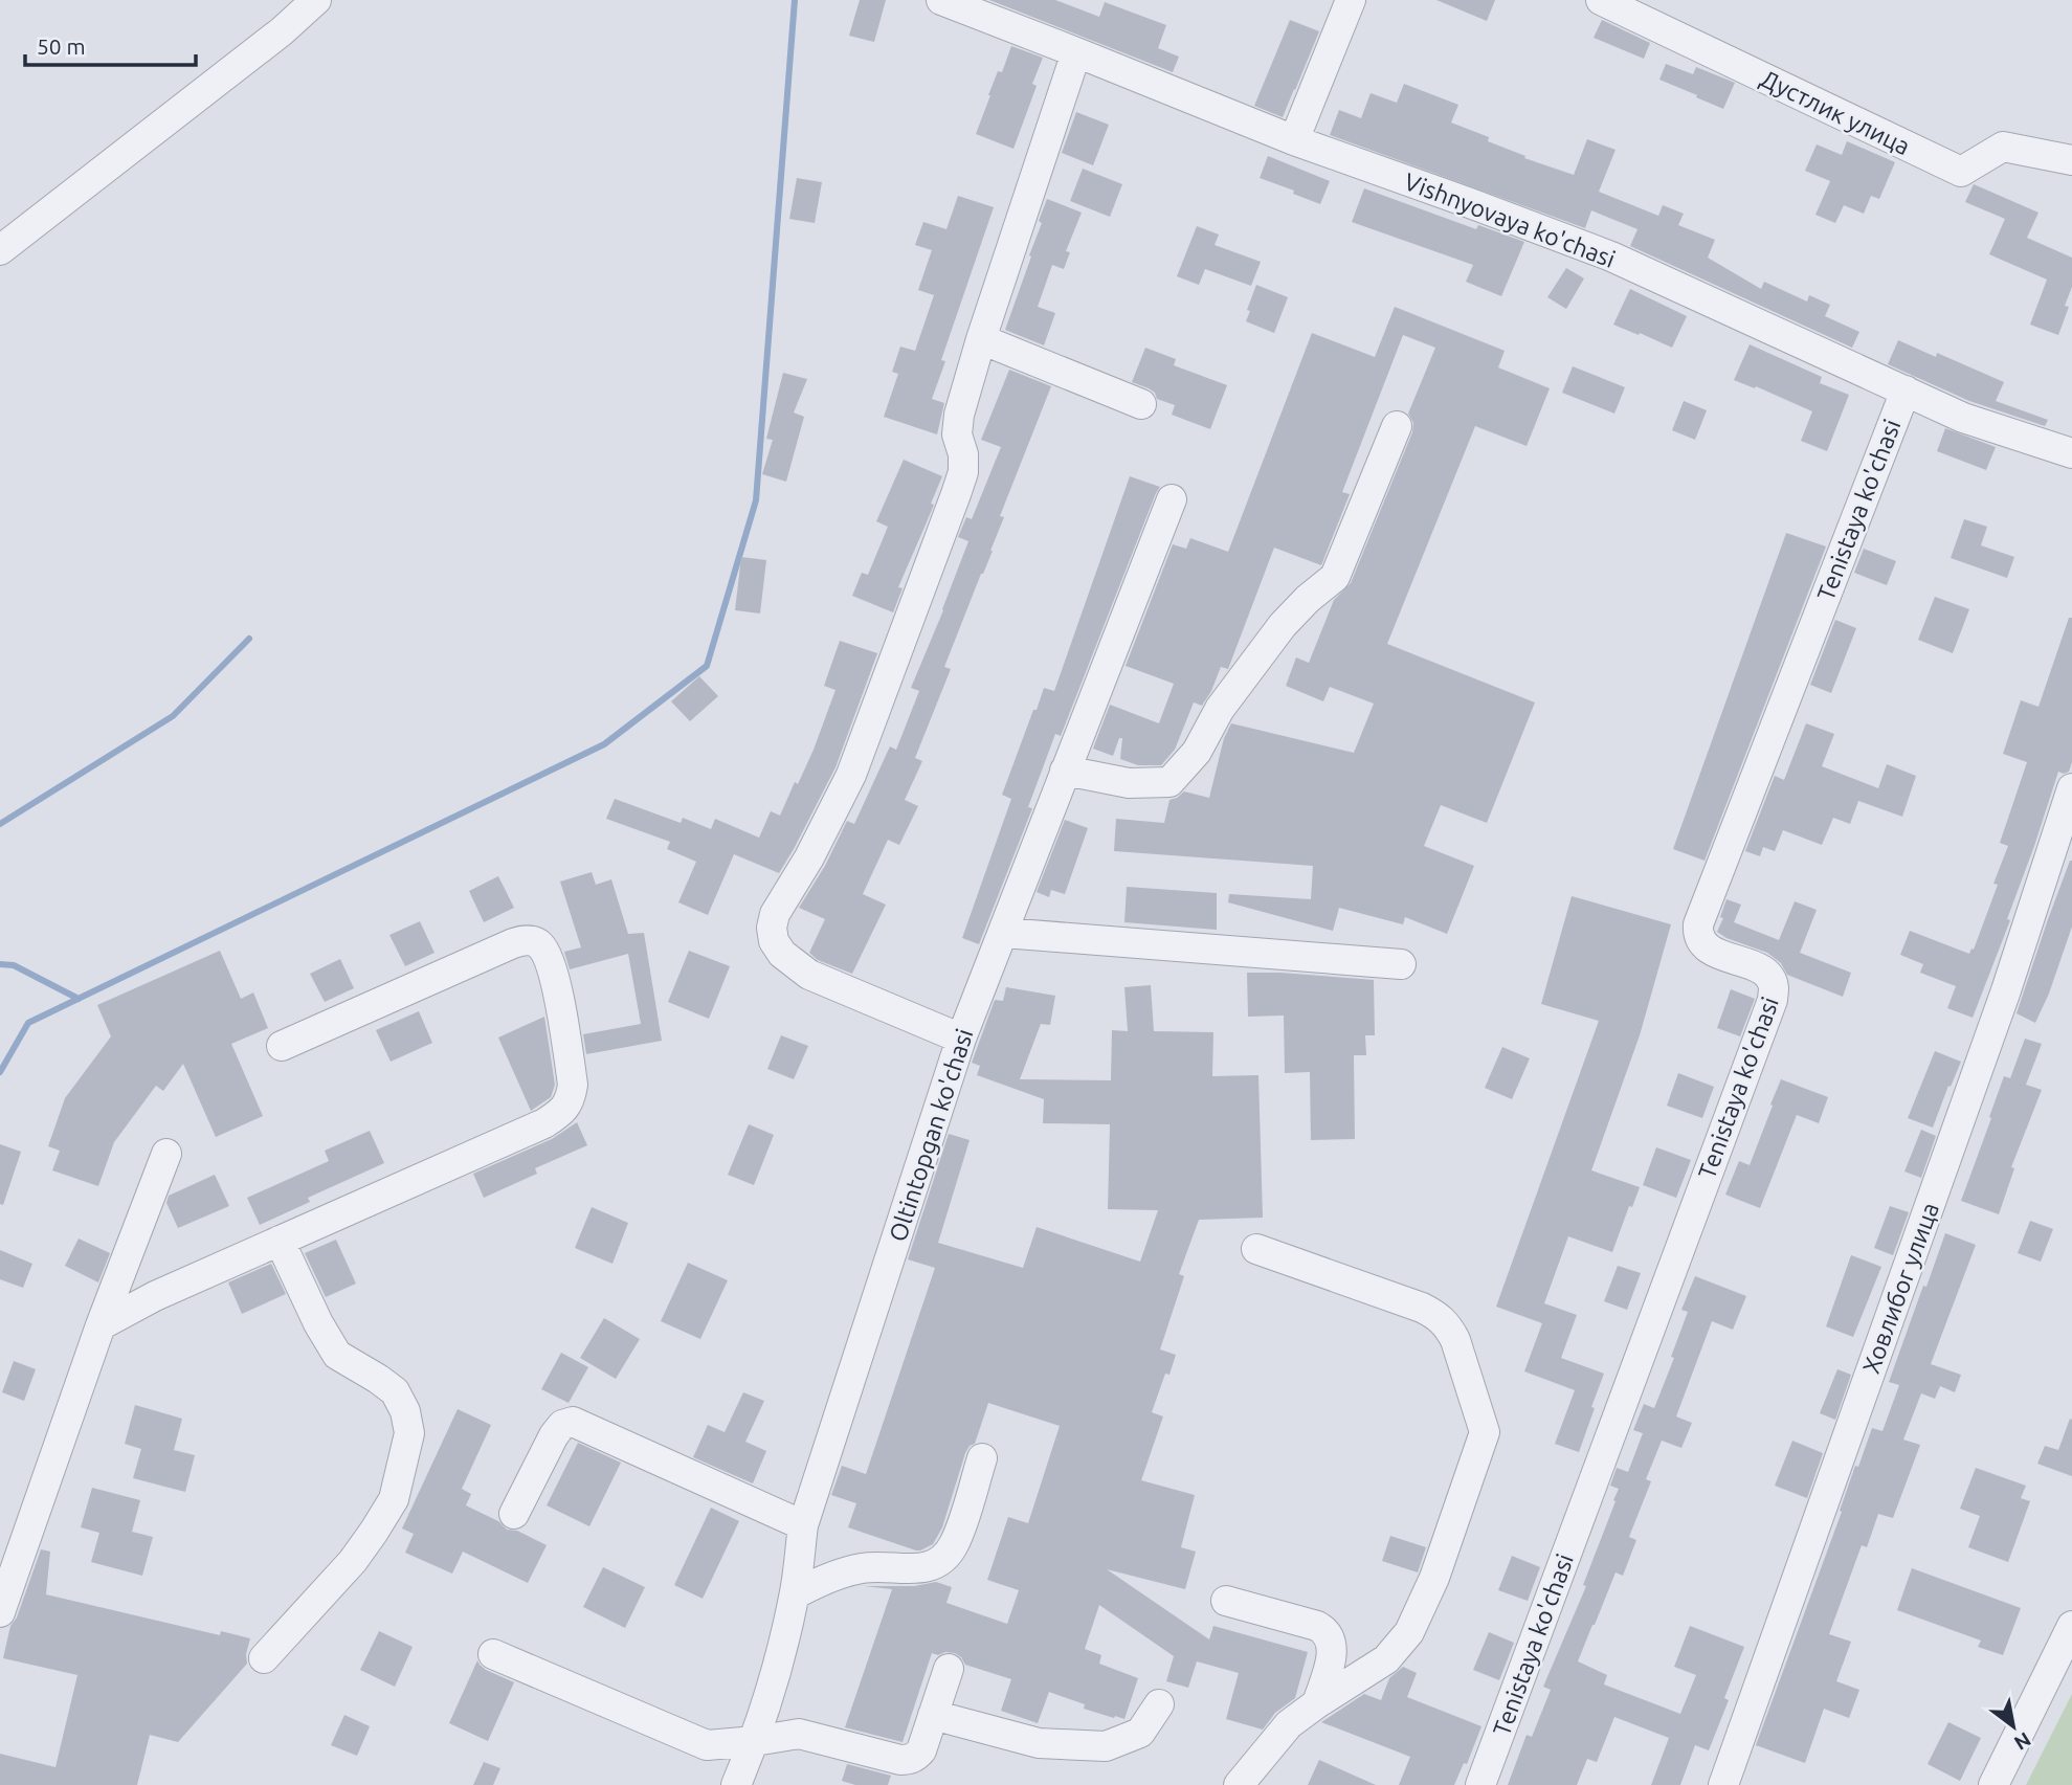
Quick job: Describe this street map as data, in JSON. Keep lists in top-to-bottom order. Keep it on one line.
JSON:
{"streets":{"street":["Дустлик улица","Vishnyovaya ko'chasi","Tenistaya ko'chasi","Oltintopgan ko'chasi","Ховлибог улица"]},"crossings":[["Vishnyovaya ko'chasi","Tenistaya ko'chasi"]],"scale_bar":"50 m","north":"bottom right"}
